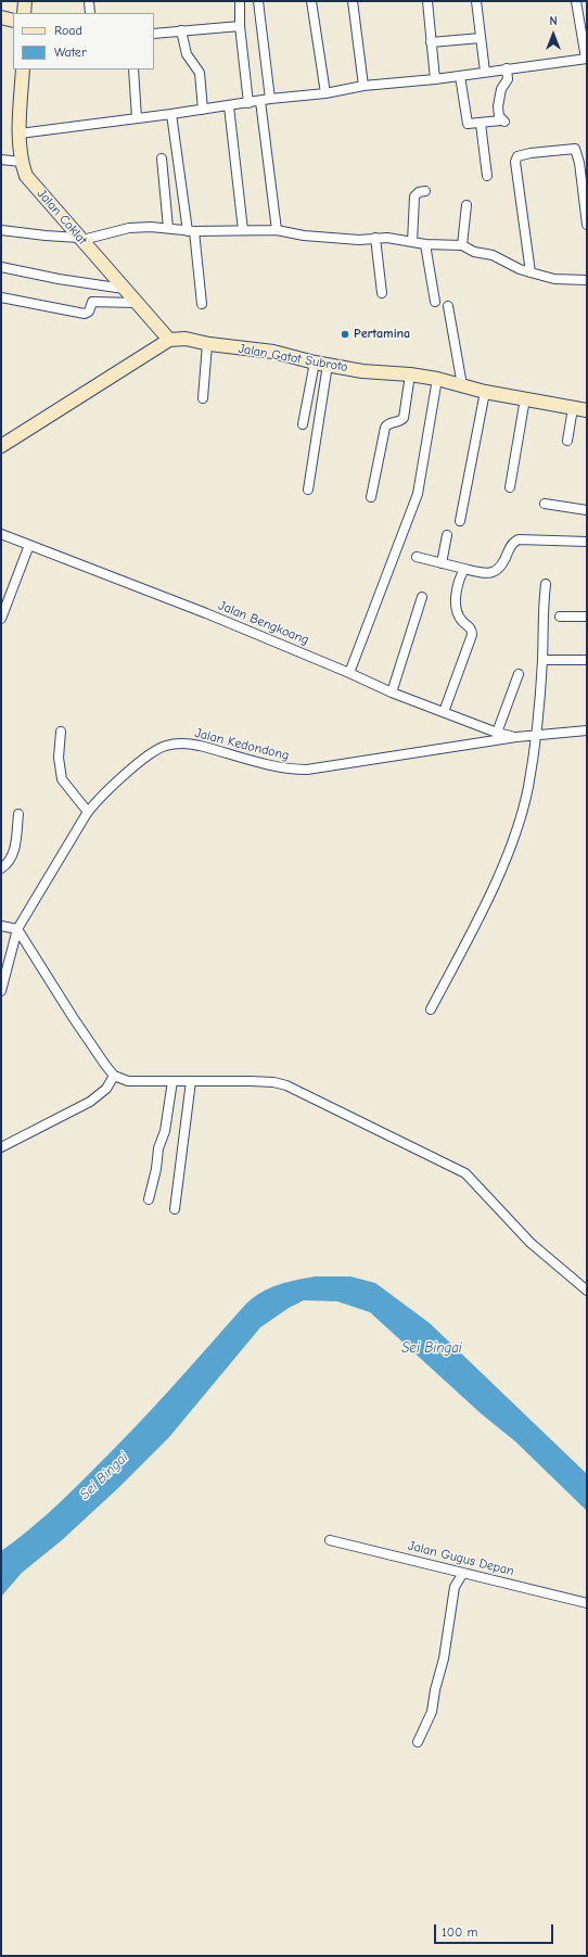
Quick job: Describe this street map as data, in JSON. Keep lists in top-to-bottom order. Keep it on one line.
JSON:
{"streets":{"main road":["Jalan Coklat","Jalan Gatot Subroto"],"street":["Jalan Bengkoang","Jalan Kedondong","Jalan Gugus Depan"]},"crossings":[["Jalan Coklat","Jalan Gatot Subroto"],["Jalan Bengkoang","Jalan Kedondong"]],"water":["Sei Bingai"],"places":["Pertamina"],"legend":["Road","Water"],"scale_bar":"100 m","north":"top"}
